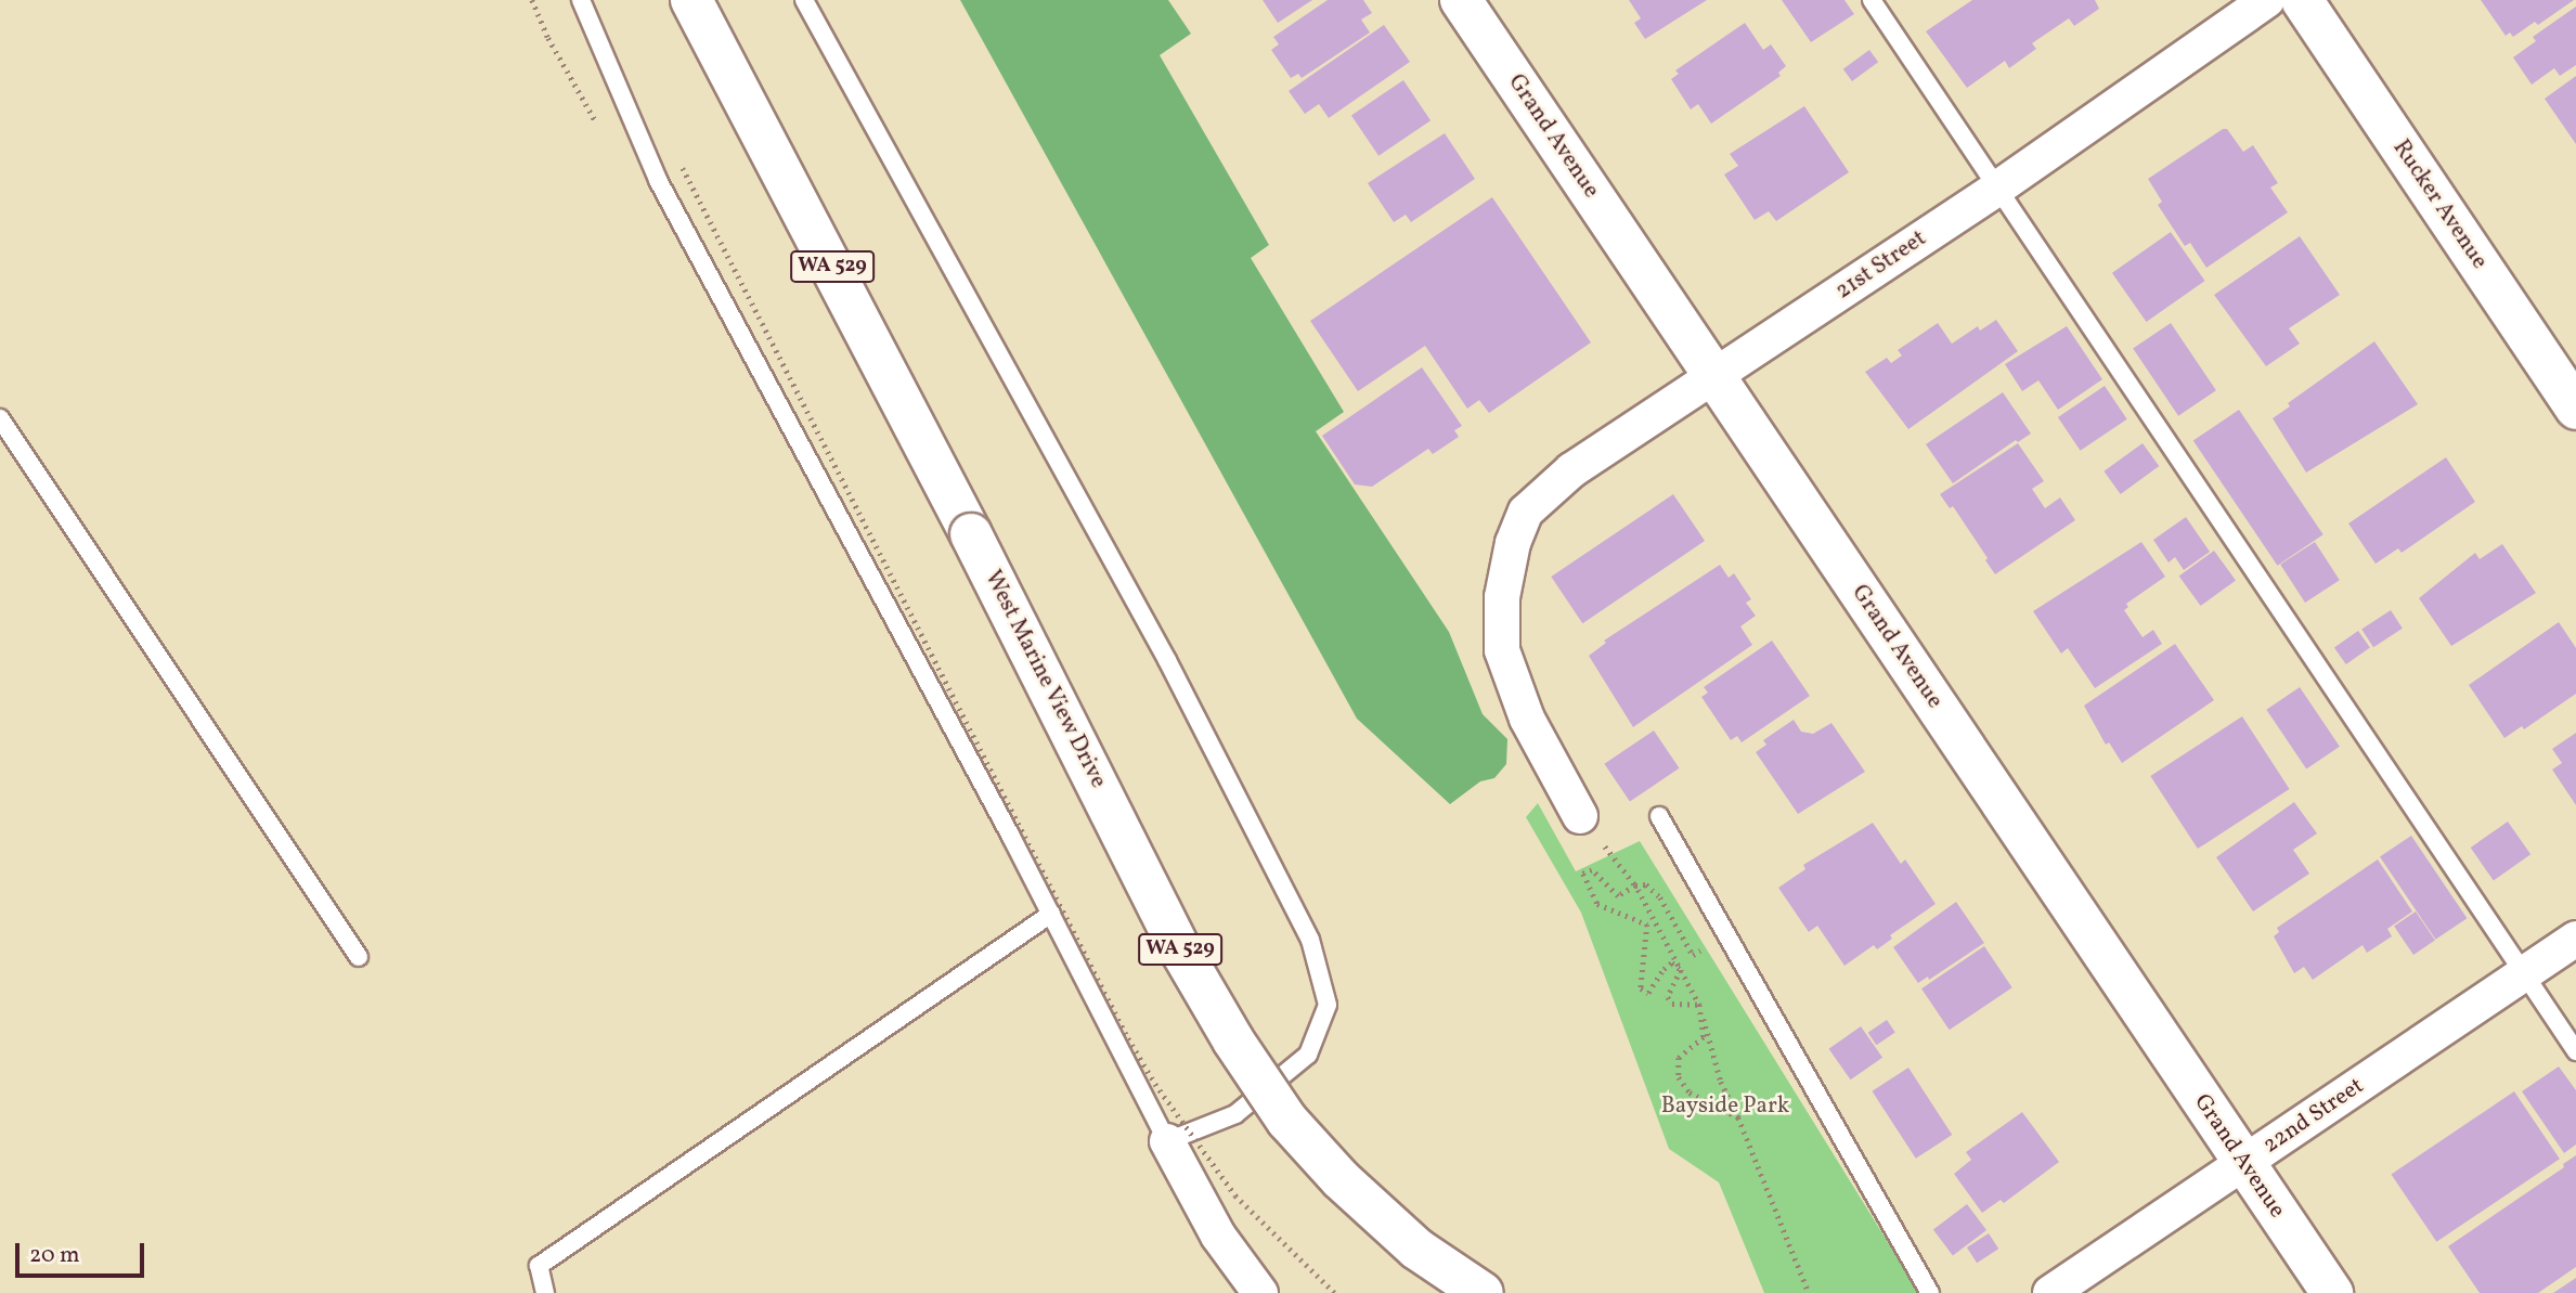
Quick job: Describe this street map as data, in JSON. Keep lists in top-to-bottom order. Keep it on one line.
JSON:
{"streets":{"street":["Grand Avenue","Rucker Avenue","21st Street","WA 529","West Marine View Drive","22nd Street"]},"crossings":[["Grand Avenue","21st Street"],["Grand Avenue","22nd Street"]],"parks":["Bayside Park"],"scale_bar":"20 m"}
